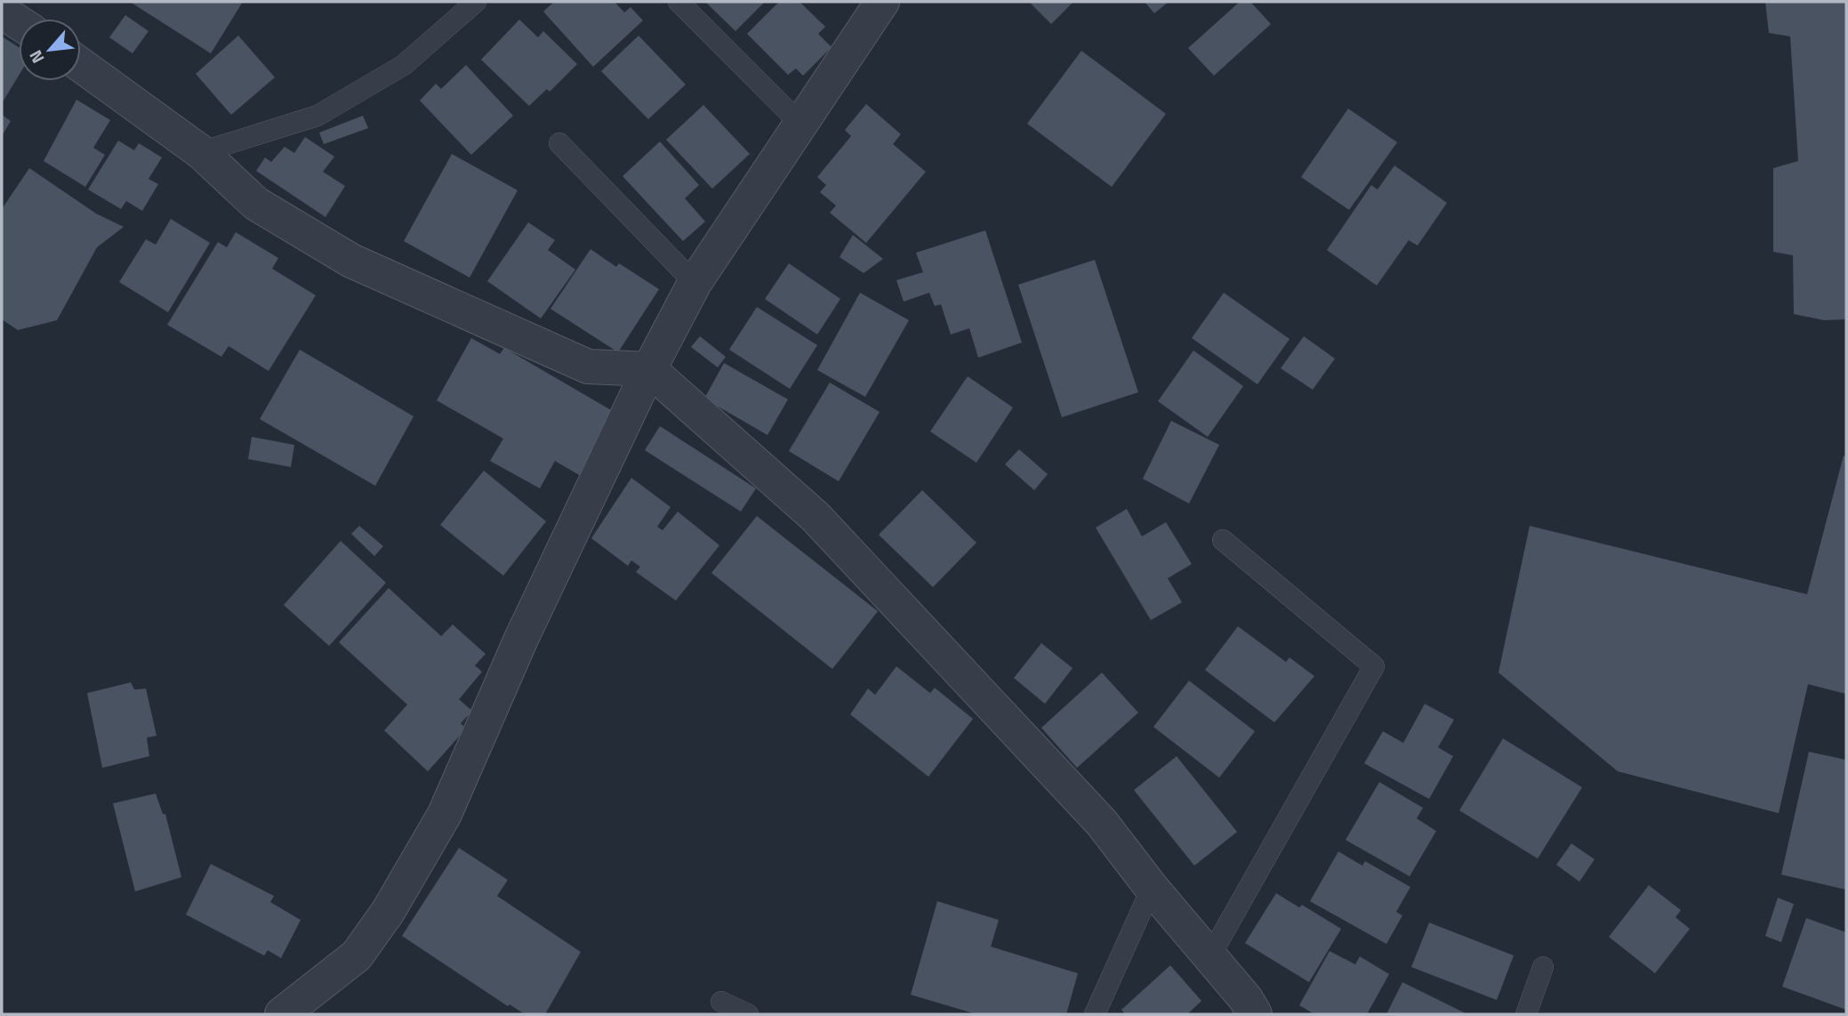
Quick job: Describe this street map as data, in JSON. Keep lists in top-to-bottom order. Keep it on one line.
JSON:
{"north":"bottom left"}
